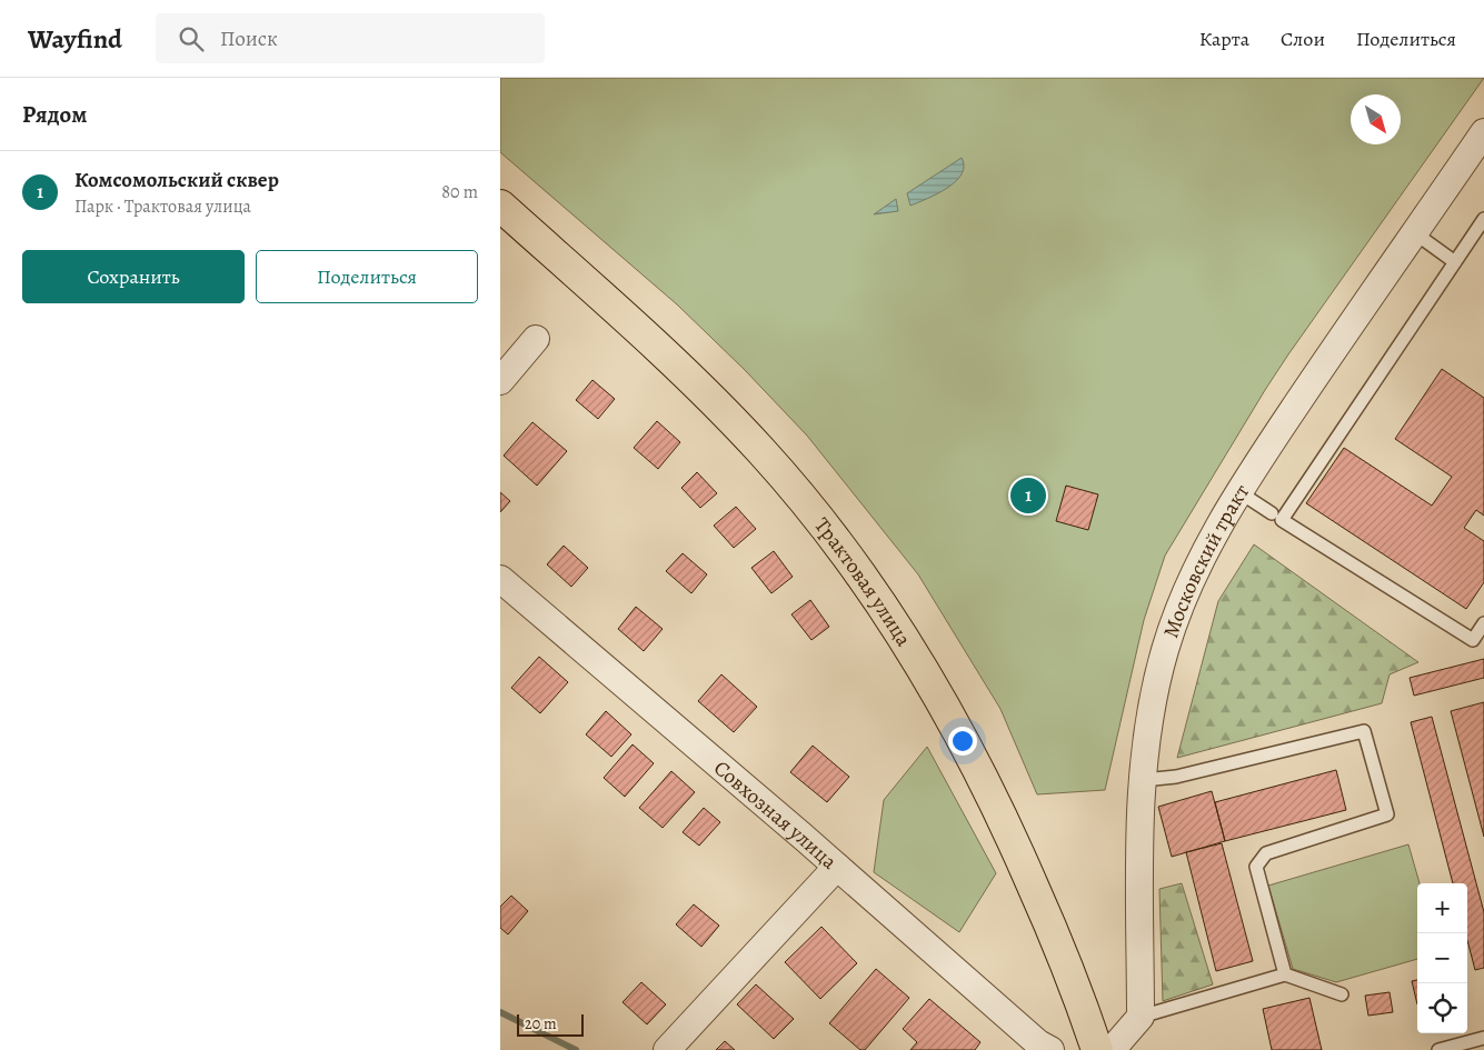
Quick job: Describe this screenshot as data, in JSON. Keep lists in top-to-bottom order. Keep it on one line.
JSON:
{"streets":{"main road":["Трактовая улица"],"street":["Московский тракт","Совхозная улица"]},"scale_bar":"20 m","north":"bottom right","page":{"header":"Wayfind","search":"Поиск","nav":["Карта","Слои","Поделиться"],"heading":"Рядом","list":[{"mark":"1","name":"Комсомольский сквер","note":"Парк · Трактовая улица","value":"80 m"}],"buttons":["Сохранить","Поделиться"],"pins":"1","map_buttons":["+","−"],"scale":"20 m"}}
